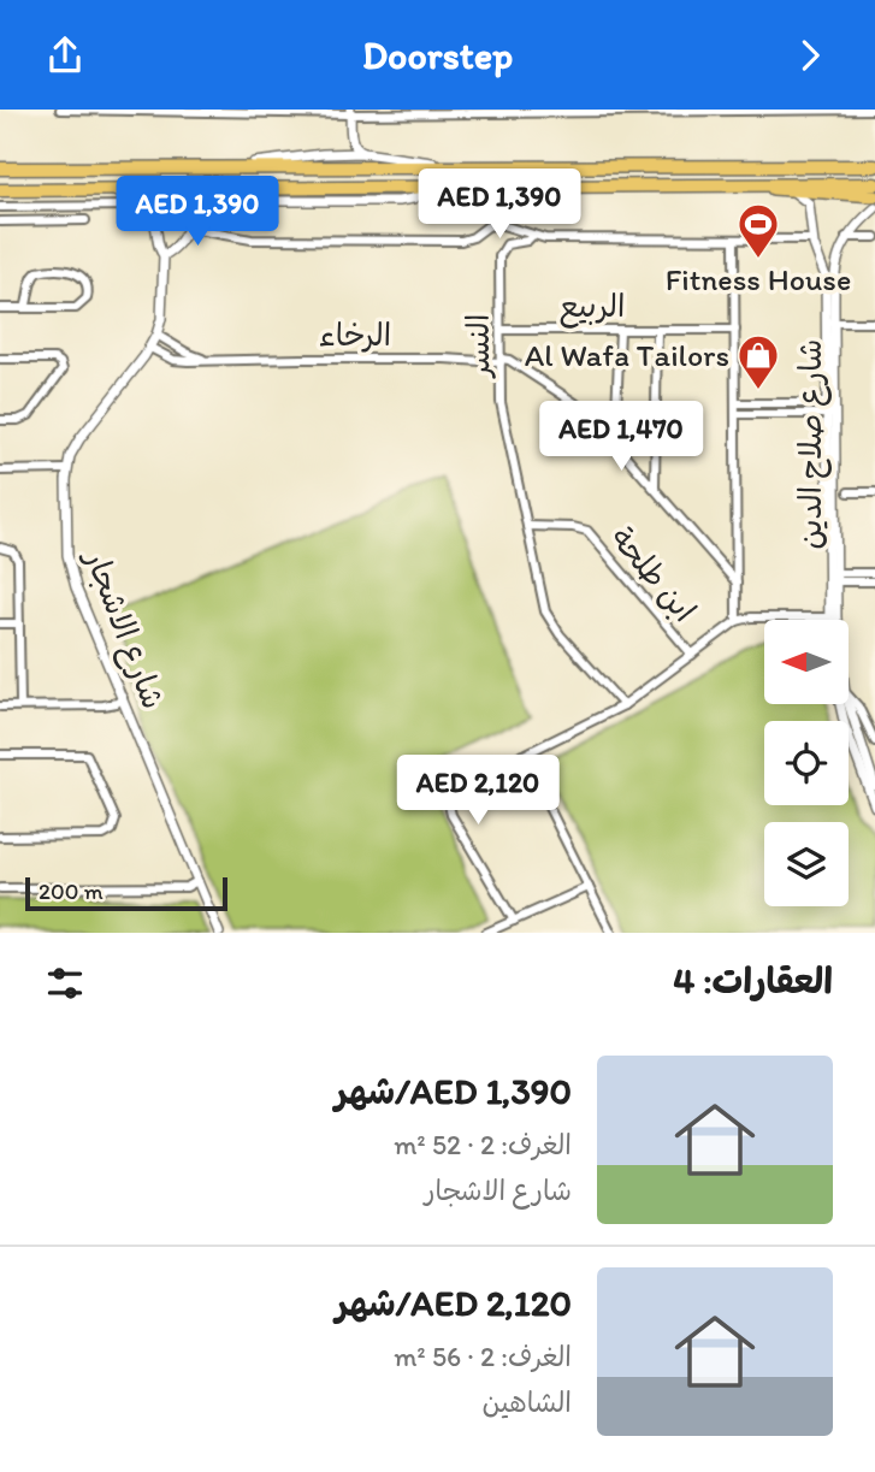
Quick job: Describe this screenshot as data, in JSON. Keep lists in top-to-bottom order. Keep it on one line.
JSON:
{"streets":{"street":["الربيع","الرخاء","النسر","شارع صلاح الدين","ابن طلحة","شارع الاشجار"]},"crossings":[["الربيع","النسر"],["الرخاء","النسر"],["الرخاء","شارع الاشجار"],["النسر","ابن طلحة"]],"places":{"sports":["Fitness House"],"shop":["Al Wafa Tailors"]},"scale_bar":"200 m","north":"left","page":{"header":"Doorstep","price":["AED 1,390","AED 1,390","AED 1,470","AED 2,120"],"scale":"200 m","heading":"العقارات: 4","list":[{"name":"AED 1,390/شهر","note":"الغرف: 2 · 52 m² · شارع الاشجار"},{"name":"AED 2,120/شهر","note":"الغرف: 2 · 56 m² · الشاهين"}]}}
